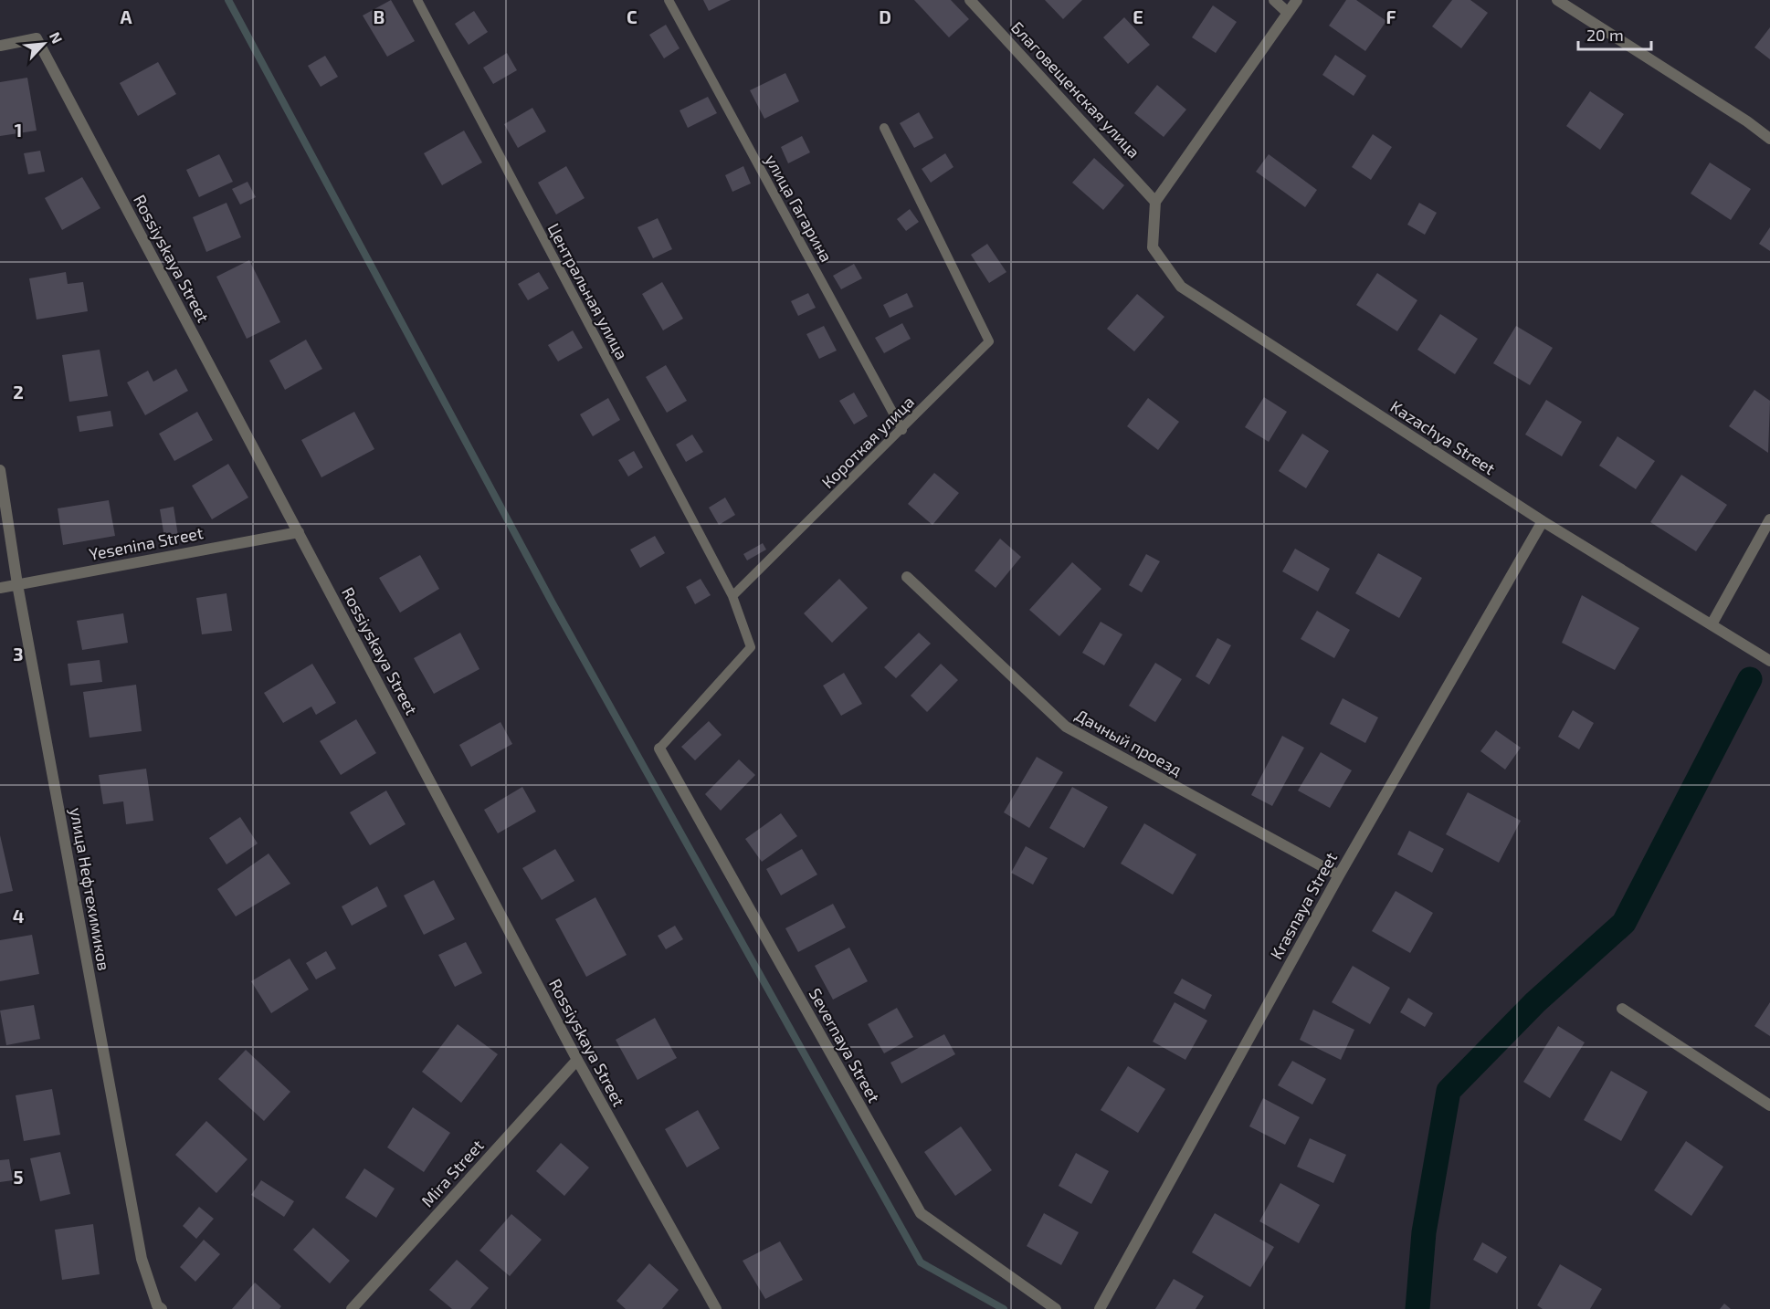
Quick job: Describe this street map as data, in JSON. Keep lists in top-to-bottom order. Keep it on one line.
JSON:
{"streets":{"street":["Благовещенская улица","Rossiyskaya Street","Kazachya Street","Yesenina Street","Дачный проезд","улица Нефтехимиков","Krasnaya Street","Severnaya Street","Mira Street"],"lane":["улица Гагарина","Центральная улица","Короткая улица"]},"crossings":[["Благовещенская улица","Kazachya Street"],["улица Гагарина","Короткая улица"],["Rossiyskaya Street","Yesenina Street"],["Rossiyskaya Street","Mira Street"],["Центральная улица","Короткая улица"],["Kazachya Street","Krasnaya Street"],["Yesenina Street","улица Нефтехимиков"],["Дачный проезд","Krasnaya Street"]],"scale_bar":"20 m","north":"top right","grid":{"columns":["A","B","C","D","E","F"],"rows":["1","2","3","4","5"]}}
